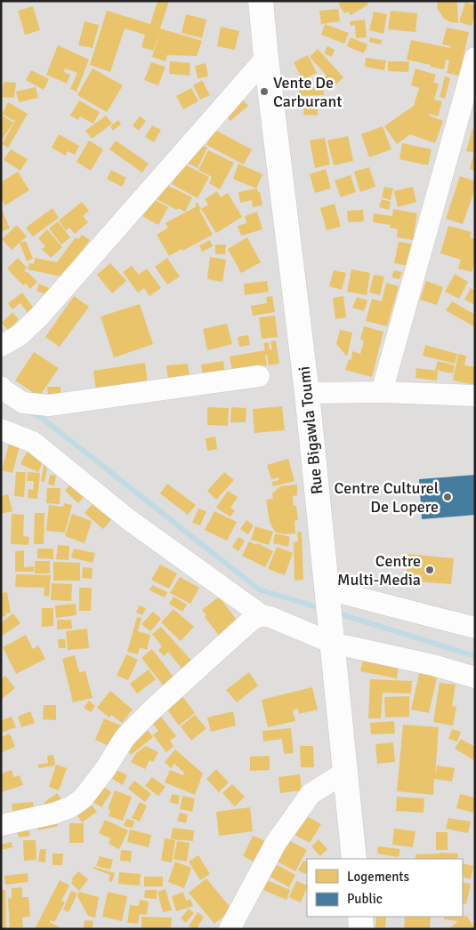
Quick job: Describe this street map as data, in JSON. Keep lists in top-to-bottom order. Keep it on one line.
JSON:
{"streets":{"street":["Rue Bigawla Toumi"]},"places":["Vente De Carburant","Centre Culturel De Lopere","Centre Multi-Media"],"legend":["Logements","Public"]}
